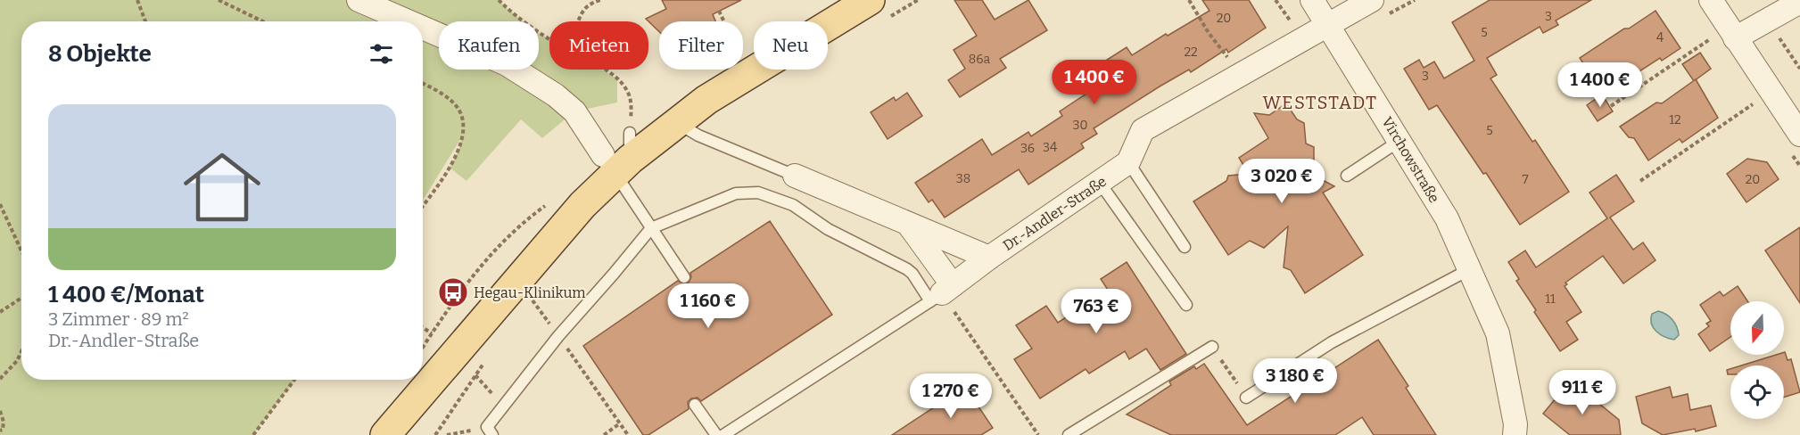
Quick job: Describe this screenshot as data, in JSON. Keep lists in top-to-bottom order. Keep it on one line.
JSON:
{"streets":{"street":["Virchowstraße","Dr.-Andler-Straße"]},"districts":["WESTSTADT"],"places":{"bus stop":["Hegau-Klinikum"]},"house_numbers":["3","20","5","4","22","86a","3","12","30","5","34","36","38","7","20","11"],"north":"bottom","page":{"chip":["Kaufen","Mieten","Filter","Neu"],"heading":"8 Objekte","price":["1 400 €","1 400 €","3 020 €","1 160 €","763 €","3 180 €","911 €","1 270 €"],"list":[{"name":"1 400 €/Monat","note":"3 Zimmer · 89 m² · Dr.-Andler-Straße"}]}}
